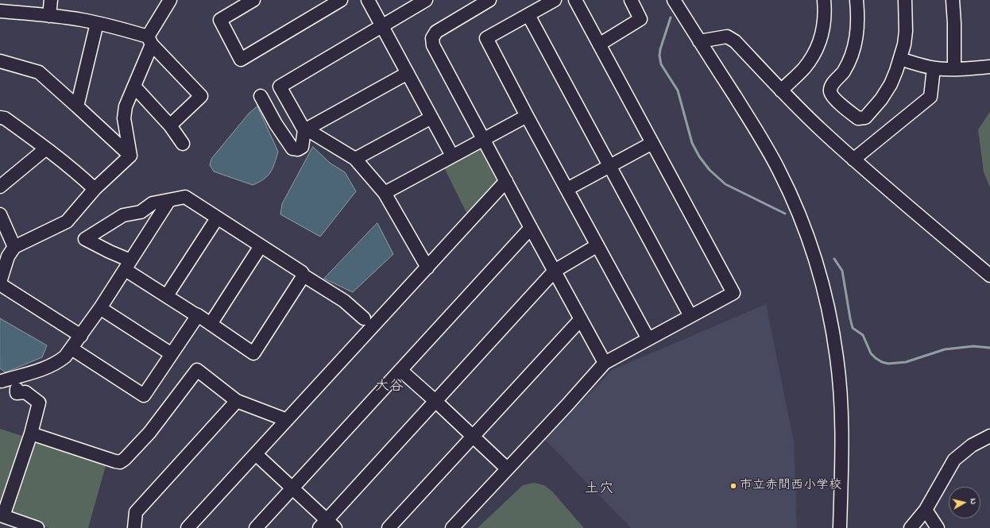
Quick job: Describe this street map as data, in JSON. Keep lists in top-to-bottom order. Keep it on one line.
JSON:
{"districts":["大谷","土穴"],"places":["市立赤間西小学校"],"north":"right"}
